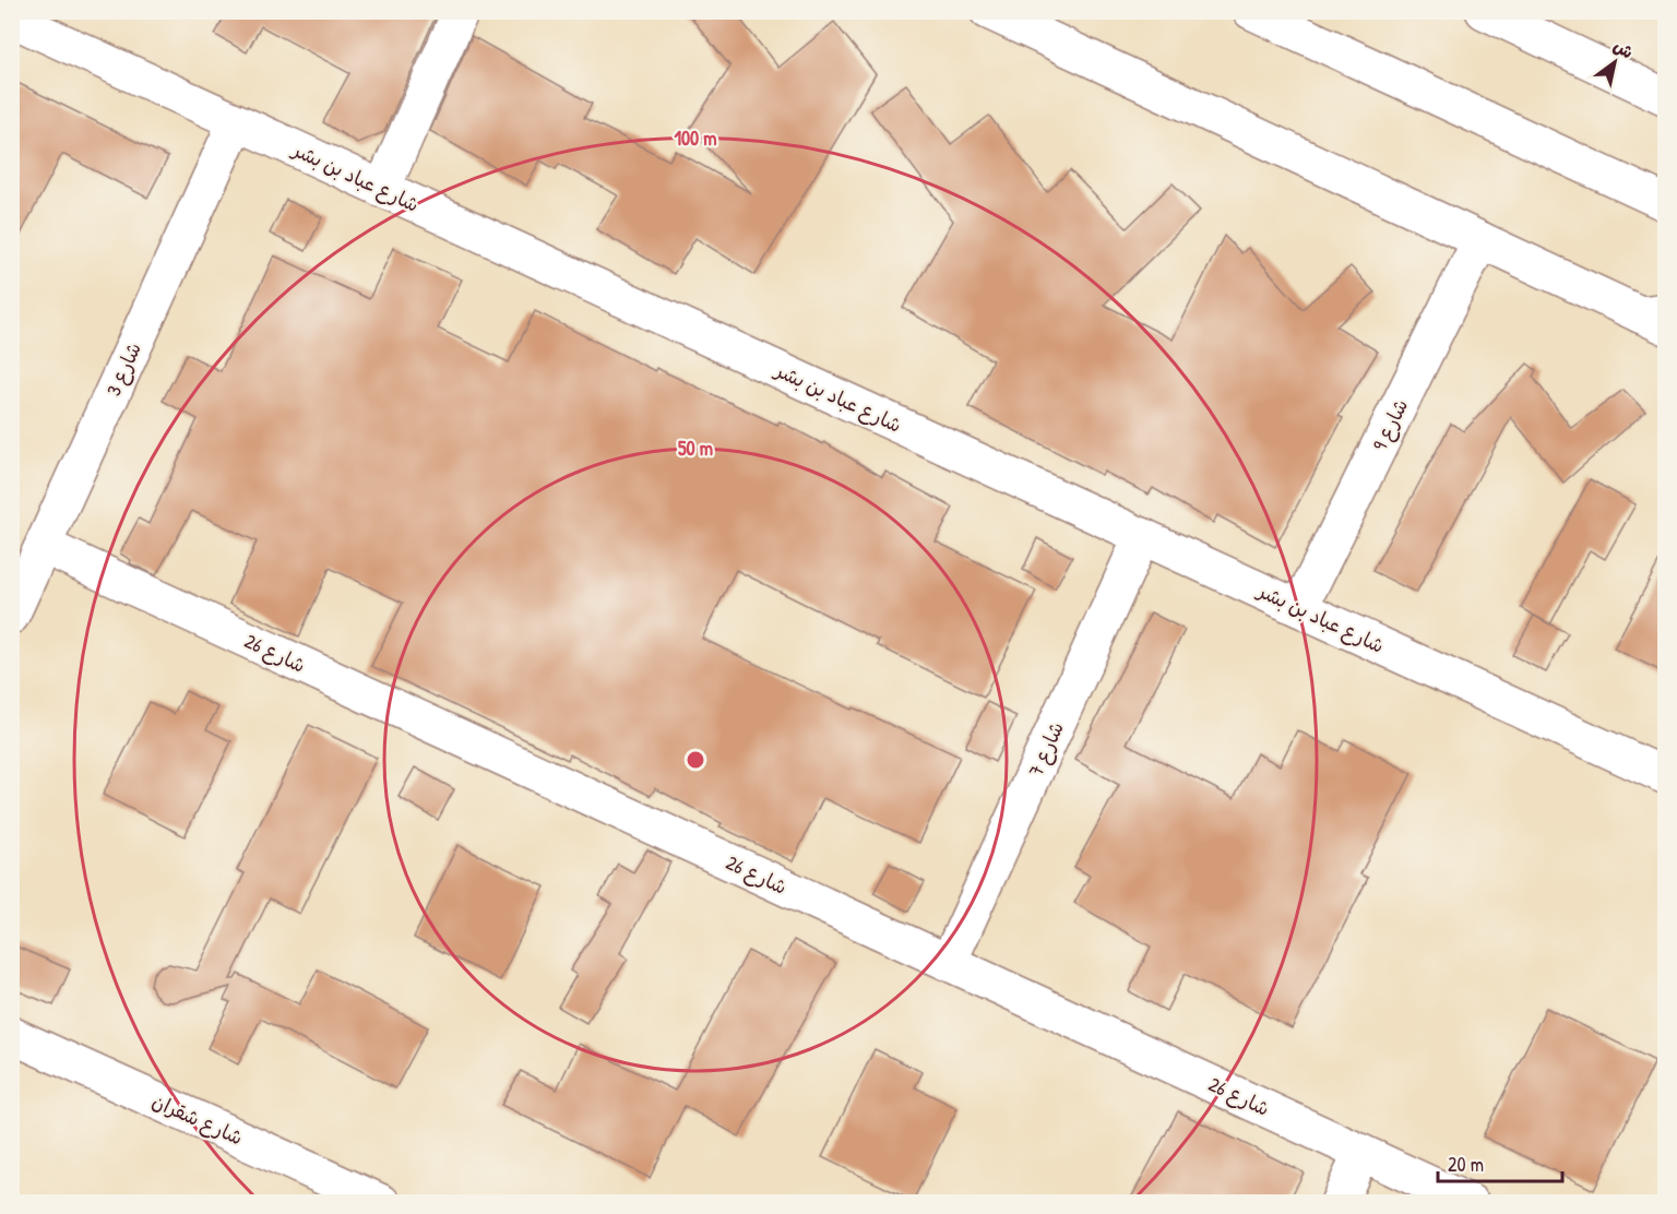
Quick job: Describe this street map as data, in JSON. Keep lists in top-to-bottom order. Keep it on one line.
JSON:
{"streets":{"main road":["شارع عباد بن بشر","شارع 3","شارع 9","شارع 26","شارع 7","شارع شقران"]},"crossings":[["شارع عباد بن بشر","شارع 3"],["شارع عباد بن بشر","شارع 9"],["شارع عباد بن بشر","شارع 7"],["شارع 3","شارع 26"],["شارع 26","شارع 7"]],"scale_bar":"20 m","north":"top right","rings":["100 m","50 m"]}
